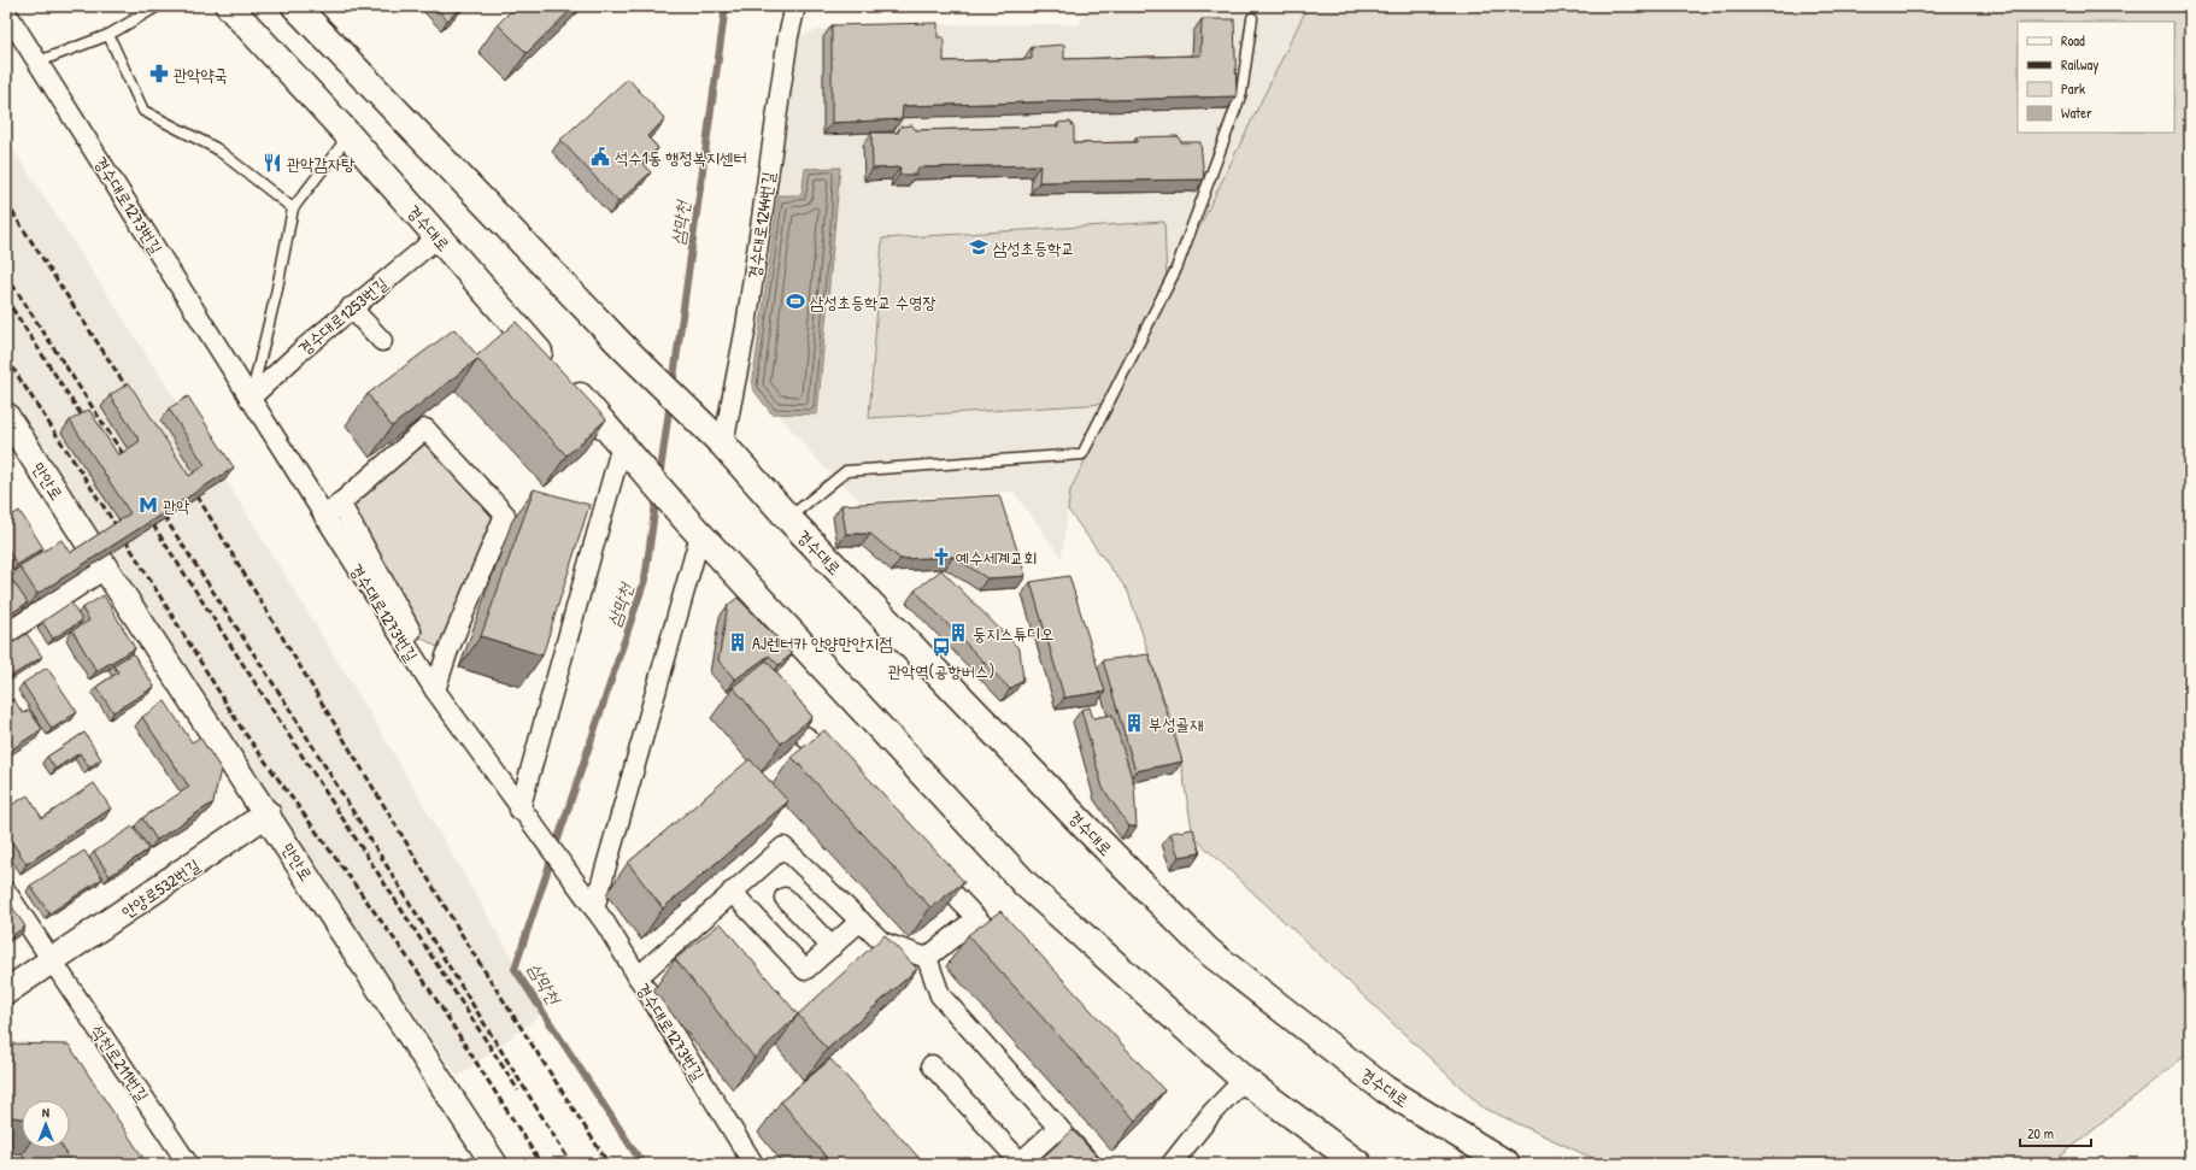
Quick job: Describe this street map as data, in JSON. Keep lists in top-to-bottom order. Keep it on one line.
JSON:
{"streets":{"main road":["경수대로"],"street":["경수대로1273번길","경수대로1244번길","경수대로1253번길","만안로","안양로532번길","석천로211번길"]},"crossings":[["경수대로1273번길","경수대로1253번길"],["경수대로1244번길","경수대로"],["경수대로","경수대로1253번길"],["만안로","안양로532번길"],["안양로532번길","석천로211번길"]],"water":["삼막천"],"places":{"pharmacy":["관악약국"],"public building":["석수1동 행정복지센터"],"restaurant":["관악감자탕"],"school or university":["삼성초등학교"],"sports":["삼성초등학교 수영장"],"metro station":["관악"],"church":["예수세계교회"],"building":["둥지스튜디오","AJ렌터카 안양만안지점","부성골재"],"bus stop":["관악역(공항버스)"]},"legend":["Road","Railway","Park","Water"],"scale_bar":"20 m","north":"top"}
